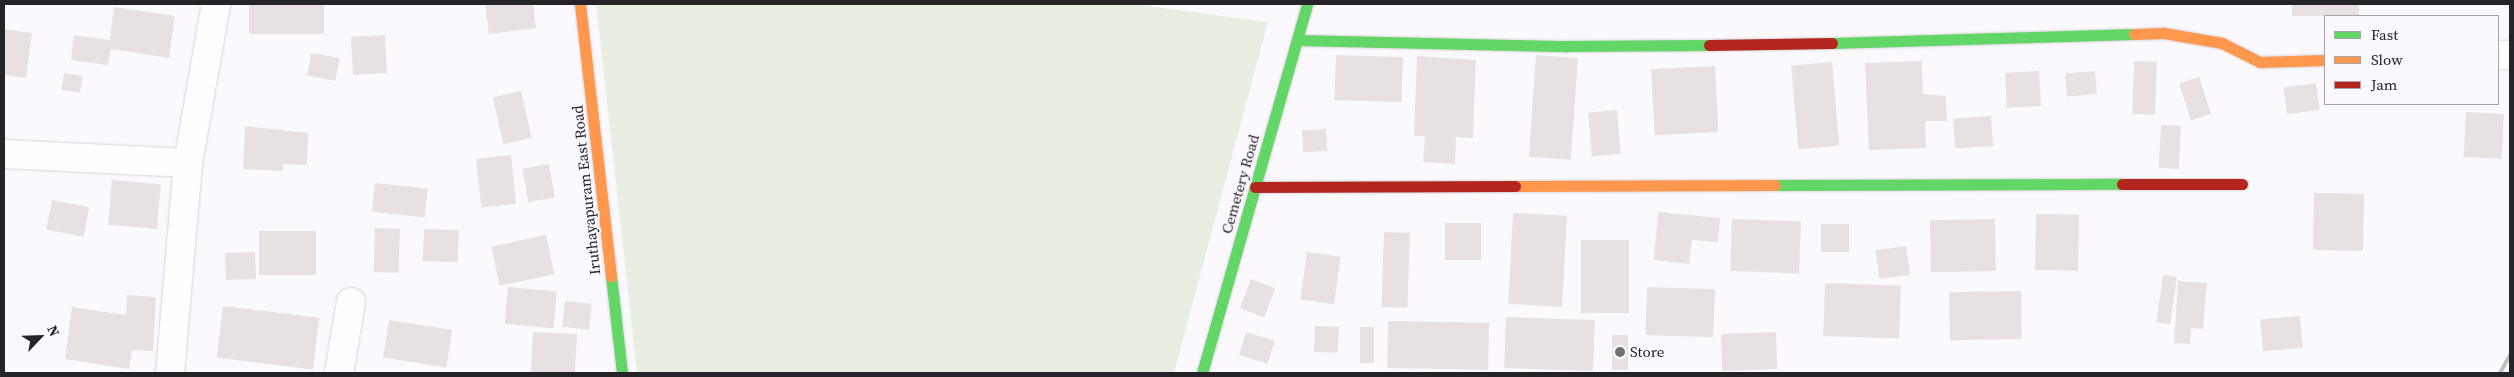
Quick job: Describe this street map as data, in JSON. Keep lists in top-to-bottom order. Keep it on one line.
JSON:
{"streets":{"street":["Cemetery Road","Iruthayapuram East Road"]},"places":["Store"],"legend":["Fast","Slow","Jam"],"north":"top right"}
